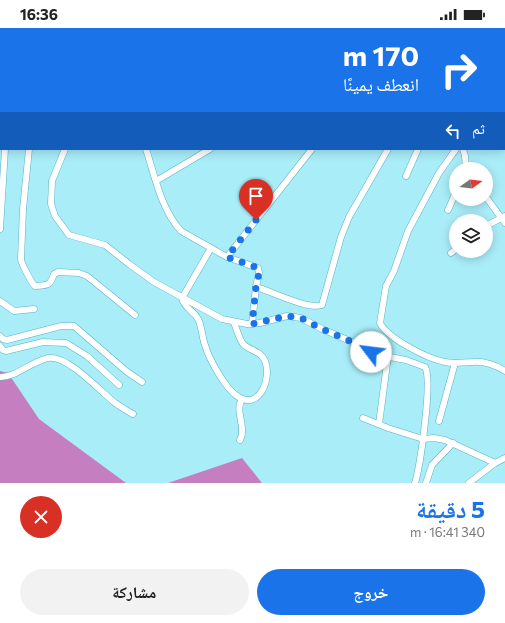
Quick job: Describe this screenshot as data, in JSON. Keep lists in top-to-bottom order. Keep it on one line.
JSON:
{"north":"right","page":{"status":"16:36","turn":["170 m","انعطف يمينًا"],"then":"ثم","heading":["5 دقيقة","340 m · 16:41"],"buttons":["خروج","مشاركة"]}}
